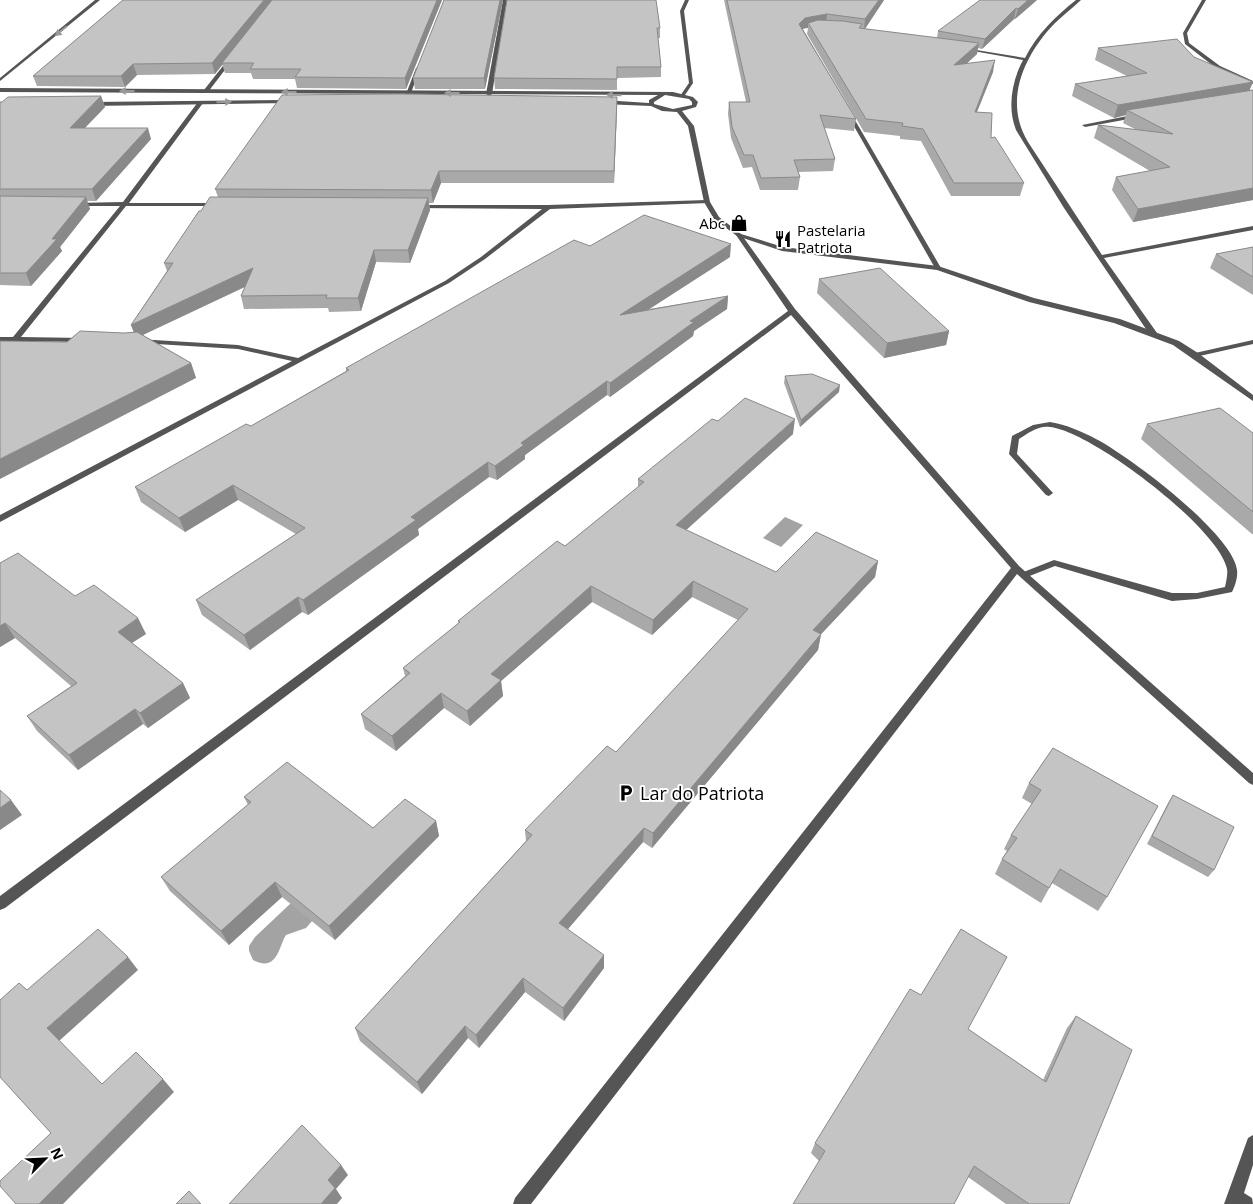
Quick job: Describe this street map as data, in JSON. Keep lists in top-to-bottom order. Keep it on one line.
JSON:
{"places":{"shop":["Abc"],"restaurant":["Pastelaria Patriota"],"parking":["Lar do Patriota"]},"north":"top right"}
